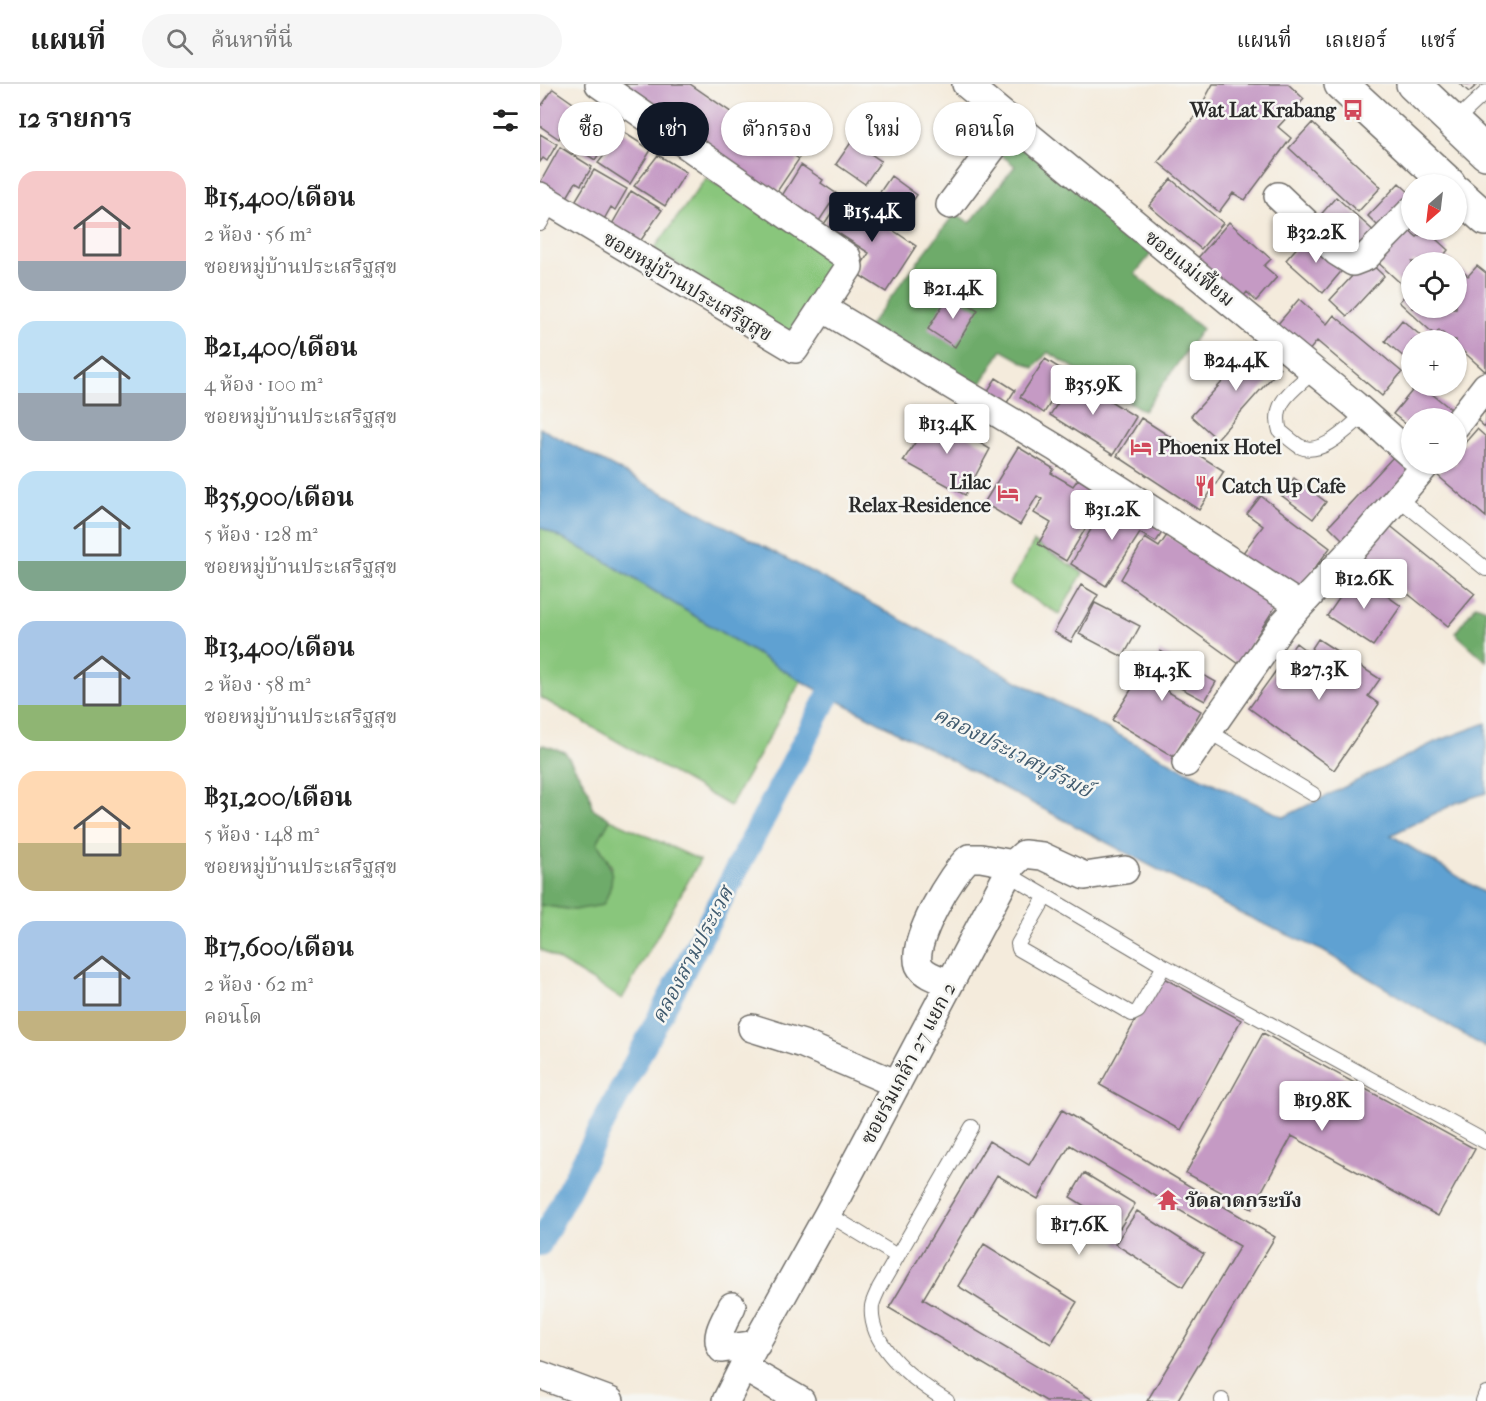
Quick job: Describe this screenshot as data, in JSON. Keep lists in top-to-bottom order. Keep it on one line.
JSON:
{"streets":{"street":["ซอยแม่เฟี้ยม","ซอยหมู่บ้านประเสริฐสุข","ซอยร่มเกล้า 27 แยก 2"]},"water":["คลองประเวศบุรีรมย์","คลองสามประเวศ"],"places":{"bus stop":["Wat Lat Krabang"],"hotel":["Phoenix Hotel","Lilac Relax-Residence"],"restaurant":["Catch Up Cafe"],"temple":["วัดลาดกระบัง"]},"north":"bottom left","page":{"header":"แผนที่","search":"ค้นหาที่นี่","nav":["แผนที่","เลเยอร์","แชร์"],"heading":"12 รายการ","chip":["ซื้อ","เช่า","ตัวกรอง","ใหม่","คอนโด"],"list":[{"name":"฿15,400/เดือน","note":"2 ห้อง · 56 m² · ซอยหมู่บ้านประเสริฐสุข"},{"name":"฿21,400/เดือน","note":"4 ห้อง · 100 m² · ซอยหมู่บ้านประเสริฐสุข"},{"name":"฿35,900/เดือน","note":"5 ห้อง · 128 m² · ซอยหมู่บ้านประเสริฐสุข"},{"name":"฿13,400/เดือน","note":"2 ห้อง · 58 m² · ซอยหมู่บ้านประเสริฐสุข"},{"name":"฿31,200/เดือน","note":"5 ห้อง · 148 m² · ซอยหมู่บ้านประเสริฐสุข"},{"name":"฿17,600/เดือน","note":"2 ห้อง · 62 m² · คอนโด"}],"map_buttons":["+","−"],"price":["฿15.4K","฿32.2K","฿21.4K","฿24.4K","฿35.9K","฿13.4K","฿31.2K","฿12.6K","฿27.3K","฿14.3K","฿19.8K","฿17.6K"]}}
